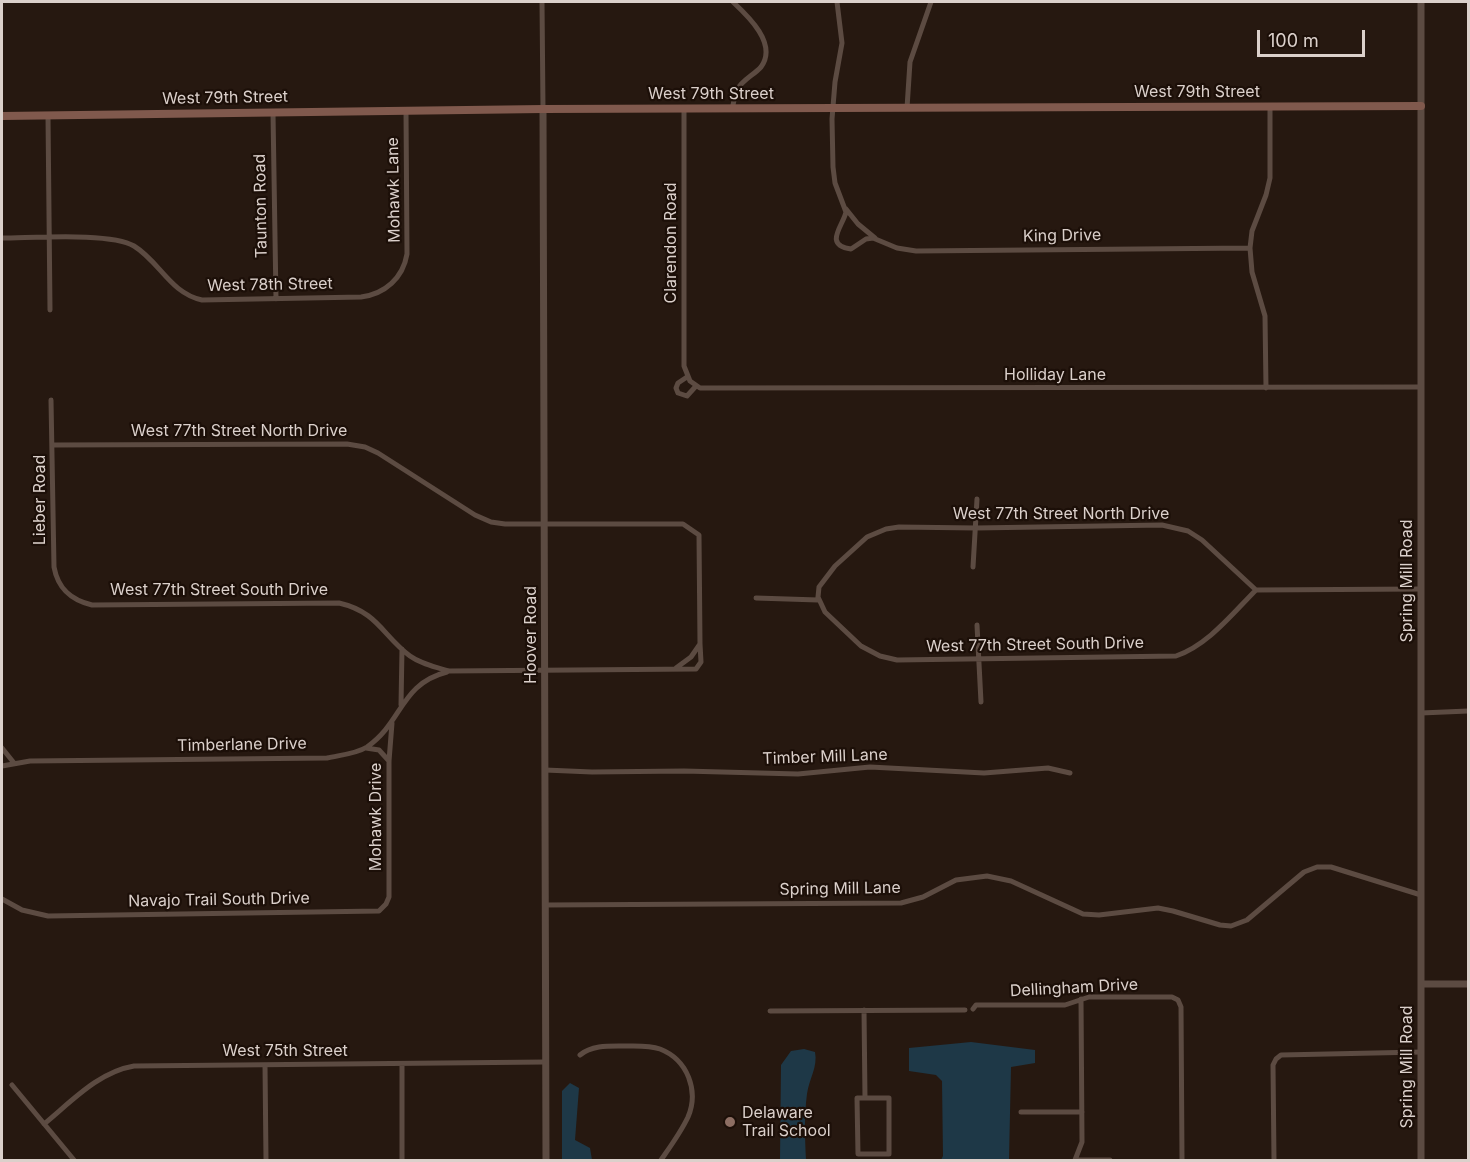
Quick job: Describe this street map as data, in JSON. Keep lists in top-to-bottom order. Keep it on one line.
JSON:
{"streets":{"main road":["West 79th Street"],"street":["Mohawk Lane","Taunton Road","King Drive","Clarendon Road","West 78th Street","Holliday Lane","West 77th Street North Drive","Lieber Road","Spring Mill Road","West 77th Street South Drive","Hoover Road","Timberlane Drive","Timber Mill Lane","Mohawk Drive","Spring Mill Lane","Navajo Trail South Drive","Dellingham Drive","West 75th Street"]},"crossings":[["West 79th Street","Mohawk Lane"],["West 79th Street","Taunton Road"],["West 79th Street","King Drive"],["West 79th Street","Clarendon Road"],["West 79th Street","Spring Mill Road"],["West 79th Street","Hoover Road"],["Mohawk Lane","West 78th Street"],["Taunton Road","West 78th Street"],["Clarendon Road","Holliday Lane"],["Holliday Lane","Spring Mill Road"],["West 77th Street North Drive","Lieber Road"],["West 77th Street North Drive","West 77th Street South Drive"],["West 77th Street North Drive","Hoover Road"],["Lieber Road","West 77th Street South Drive"],["Spring Mill Road","Spring Mill Lane"],["West 77th Street South Drive","Hoover Road"],["West 77th Street South Drive","Timberlane Drive"],["Hoover Road","Timber Mill Lane"],["Hoover Road","Spring Mill Lane"],["Hoover Road","West 75th Street"],["Timberlane Drive","Mohawk Drive"],["Mohawk Drive","Navajo Trail South Drive"]],"places":["Delaware Trail School"],"scale_bar":"100 m"}
